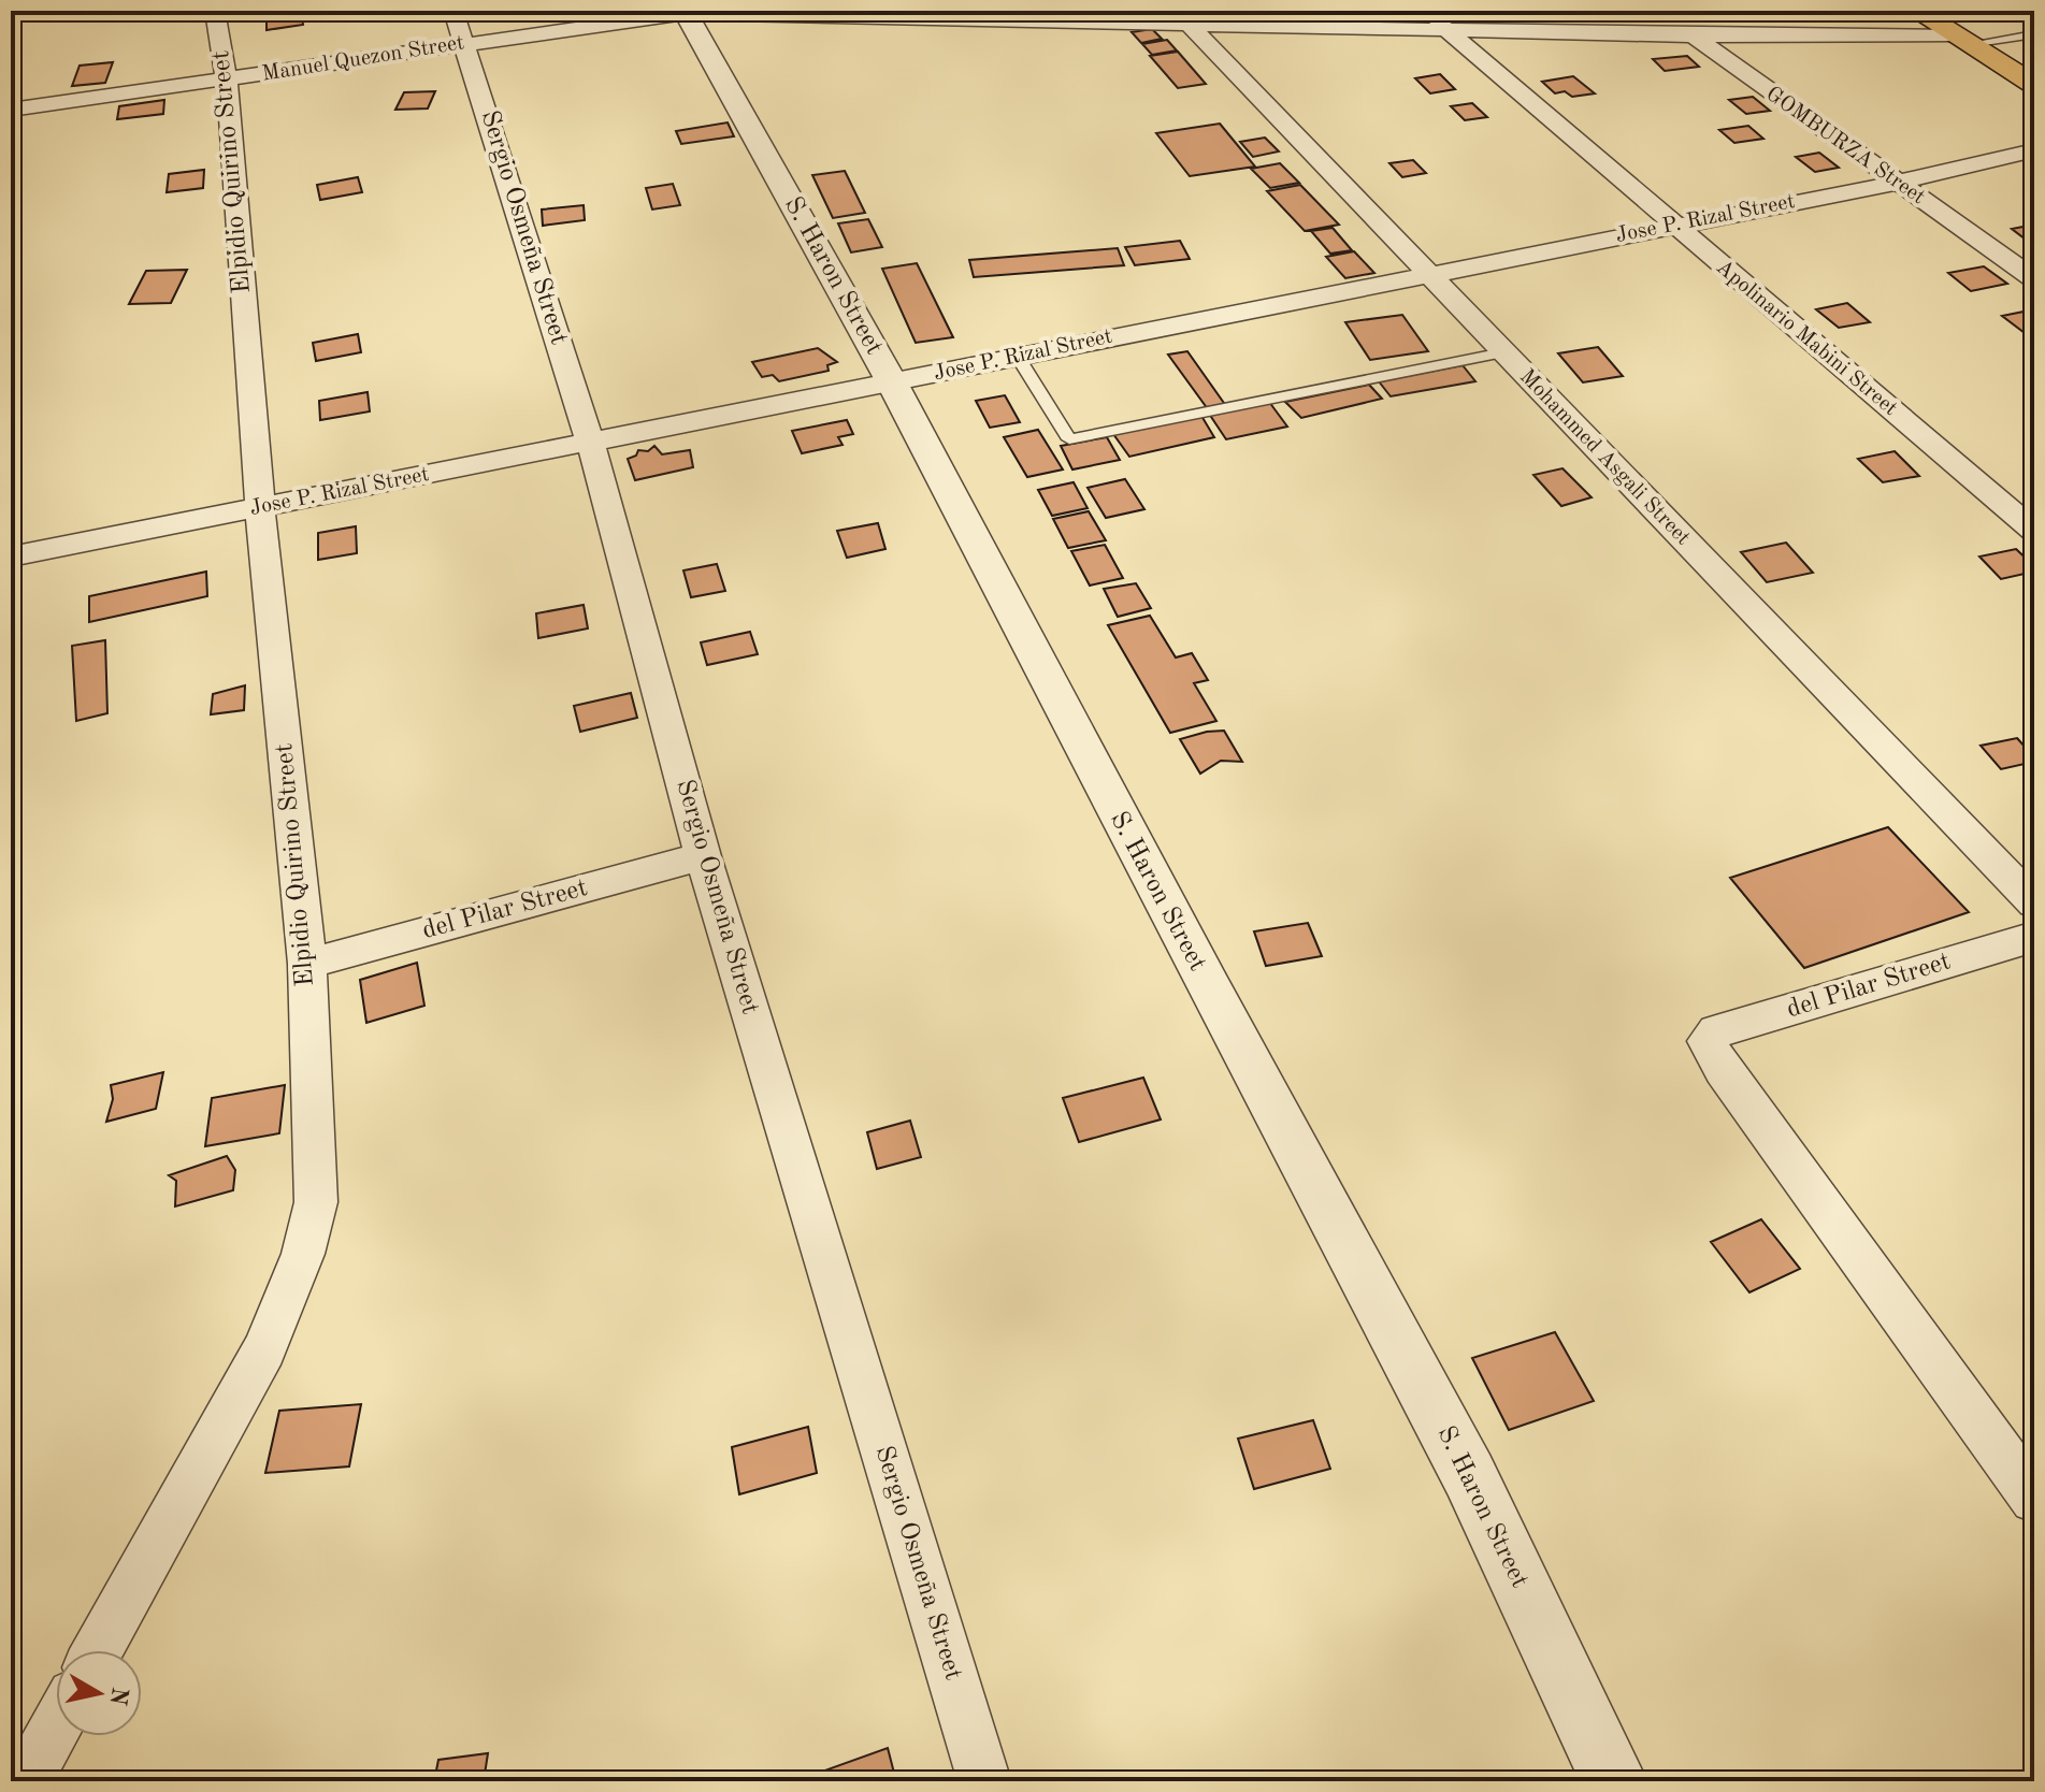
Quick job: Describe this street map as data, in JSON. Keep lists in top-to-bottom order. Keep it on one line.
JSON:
{"streets":{"street":["Manuel Quezon Street","GOMBURZA Street","Elpidio Quirino Street","Jose P. Rizal Street","Sergio Osmeña Street","S. Haron Street","Apolinario Mabini Street","Mohammed Asgali Street","del Pilar Street"]},"crossings":[["Manuel Quezon Street","GOMBURZA Street"],["Manuel Quezon Street","Elpidio Quirino Street"],["Manuel Quezon Street","Sergio Osmeña Street"],["Manuel Quezon Street","S. Haron Street"],["Manuel Quezon Street","Apolinario Mabini Street"],["Manuel Quezon Street","Mohammed Asgali Street"],["GOMBURZA Street","Jose P. Rizal Street"],["Elpidio Quirino Street","Jose P. Rizal Street"],["Elpidio Quirino Street","del Pilar Street"],["Jose P. Rizal Street","Sergio Osmeña Street"],["Jose P. Rizal Street","S. Haron Street"],["Jose P. Rizal Street","Apolinario Mabini Street"],["Jose P. Rizal Street","Mohammed Asgali Street"],["Sergio Osmeña Street","del Pilar Street"]],"north":"right"}
